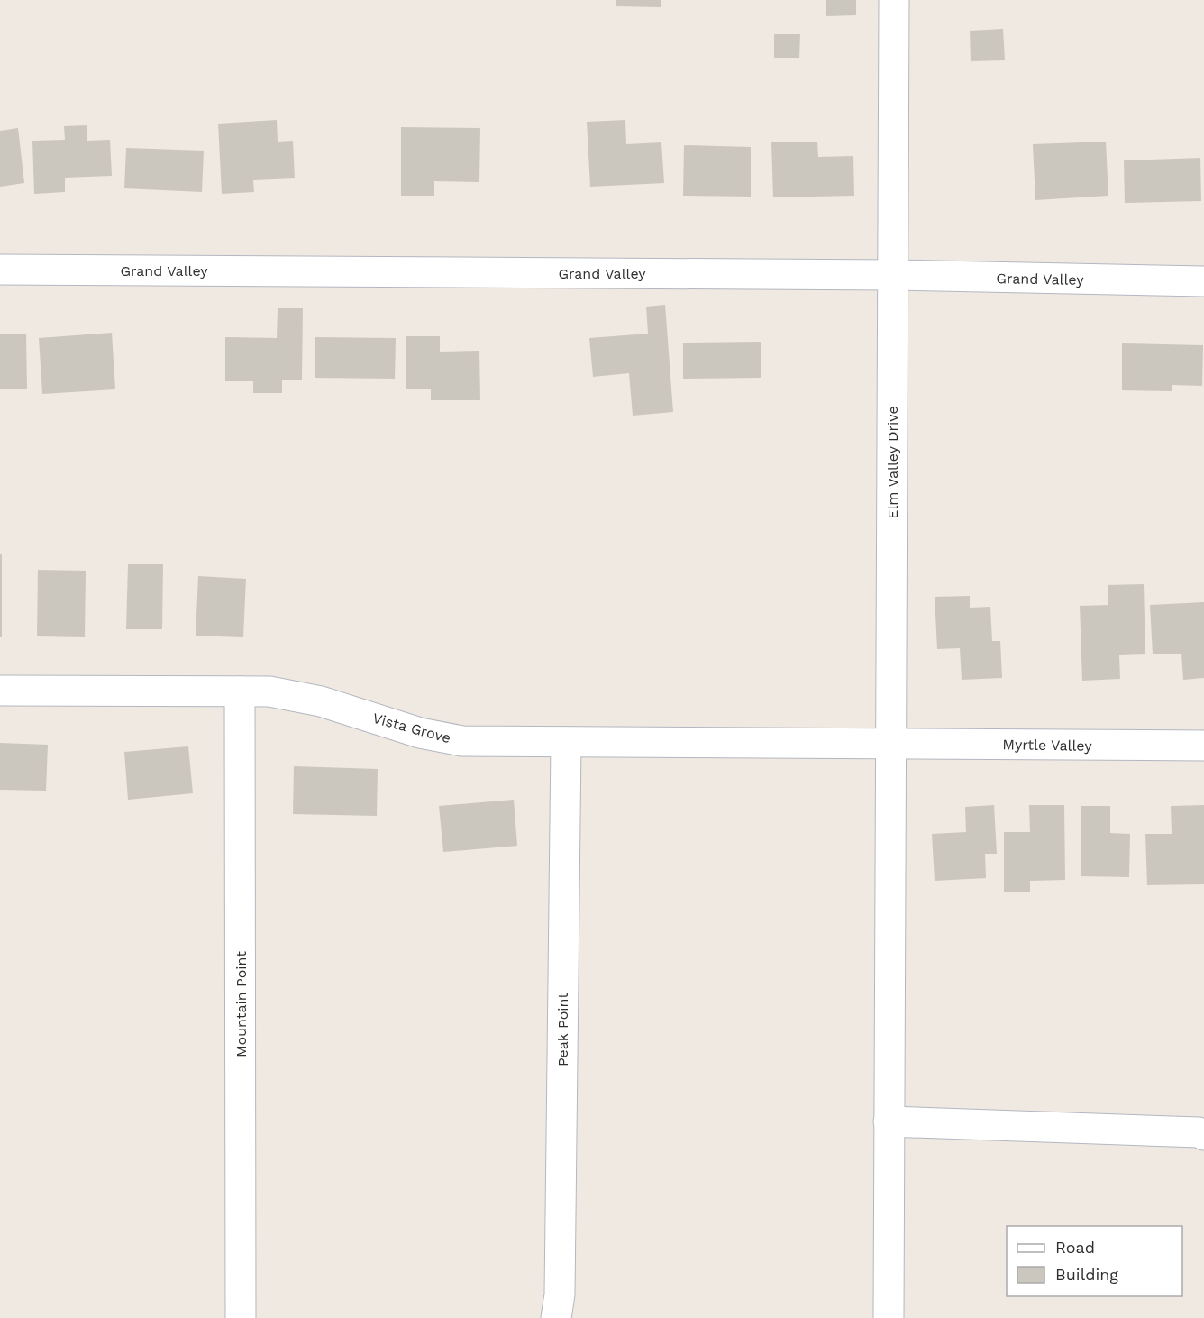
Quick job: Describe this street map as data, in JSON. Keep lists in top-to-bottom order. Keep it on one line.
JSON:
{"streets":{"street":["Grand Valley","Elm Valley Drive","Vista Grove","Myrtle Valley","Mountain Point","Peak Point"]},"crossings":[["Grand Valley","Elm Valley Drive"],["Elm Valley Drive","Vista Grove"],["Elm Valley Drive","Myrtle Valley"],["Vista Grove","Myrtle Valley"],["Vista Grove","Mountain Point"],["Vista Grove","Peak Point"]],"legend":["Road","Building"]}
